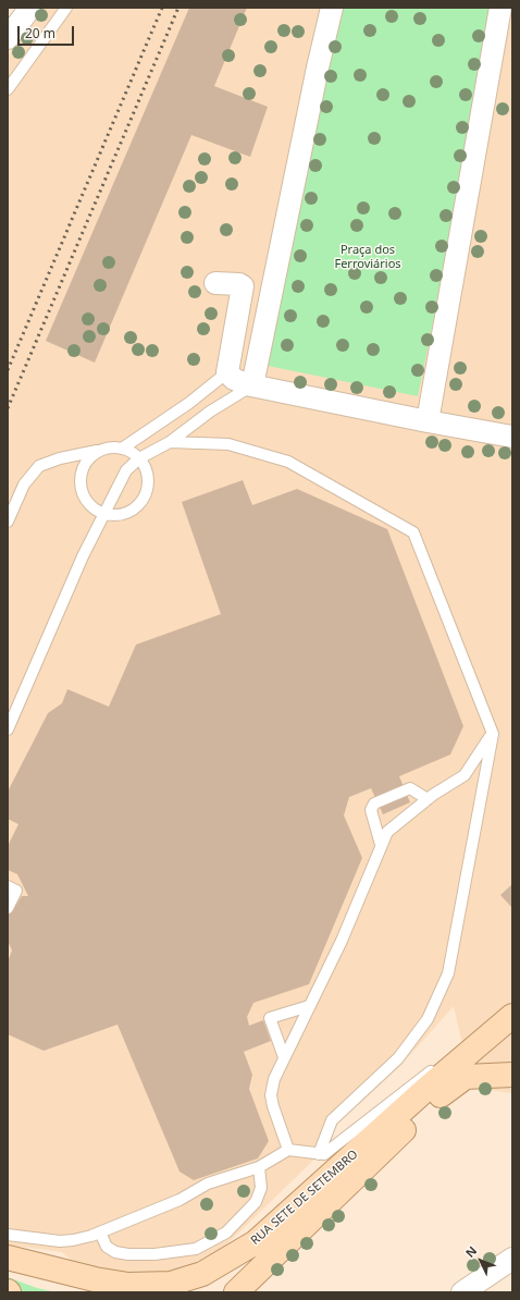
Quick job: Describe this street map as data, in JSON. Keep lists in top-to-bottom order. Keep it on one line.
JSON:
{"streets":{"main road":["RUA SETE DE SETEMBRO"]},"parks":["Praça dos Ferroviários"],"scale_bar":"20 m","north":"top left"}
